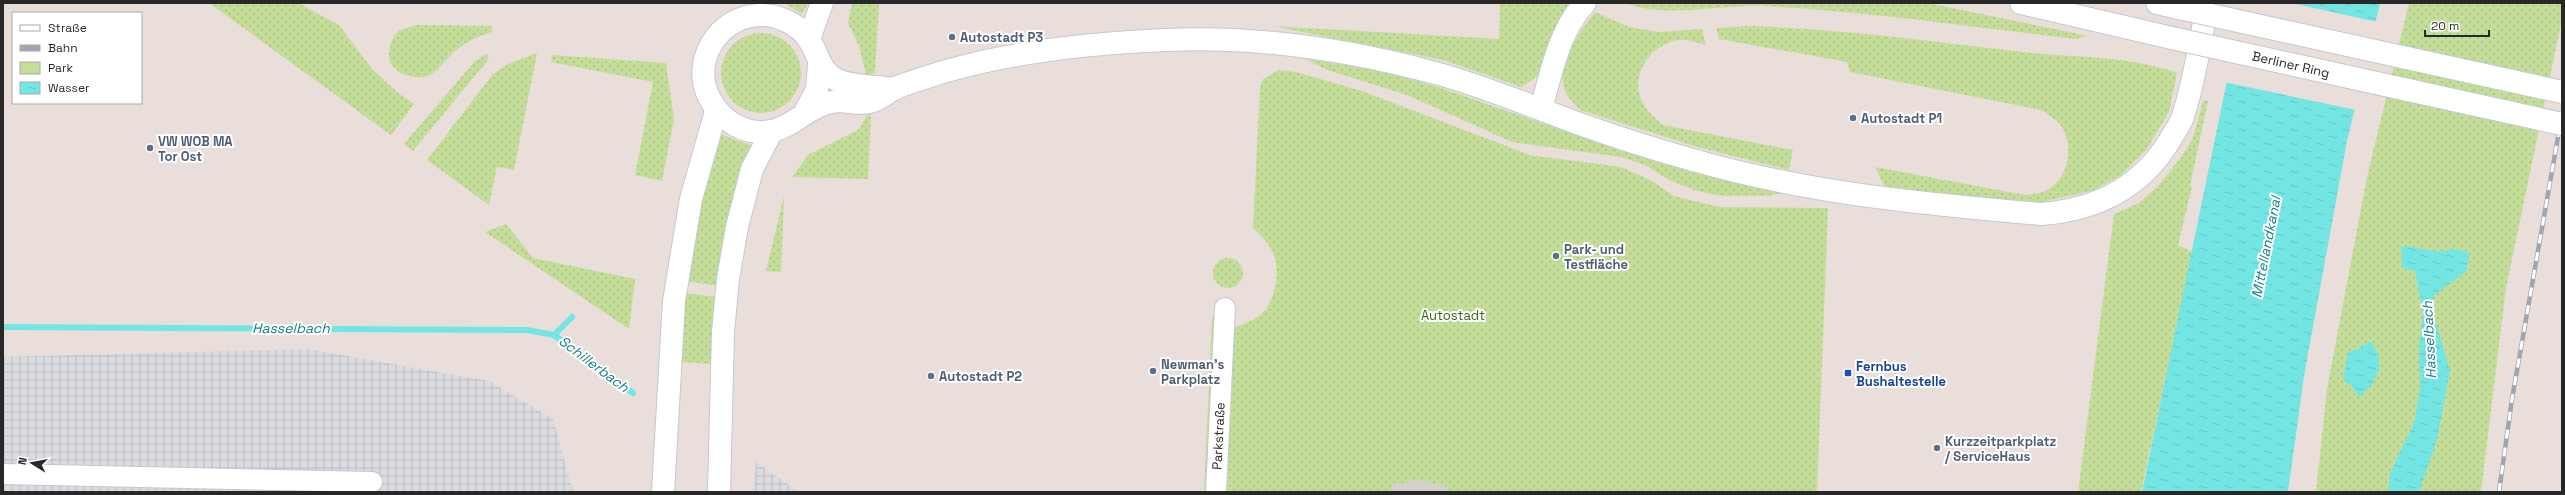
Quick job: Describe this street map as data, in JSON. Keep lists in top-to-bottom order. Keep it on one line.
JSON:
{"streets":{"street":["Berliner Ring","Parkstraße"]},"water":["Mittellandkanal","Hasselbach","Schillerbach"],"parks":["Autostadt"],"places":{"other":["Autostadt P3","Autostadt P1","VW WOB MA Tor Ost","Park- und Testfläche","Newman's Parkplatz","Autostadt P2","Kurzzeitparkplatz / ServiceHaus"],"transit":["Fernbus Bushaltestelle"]},"legend":["Straße","Bahn","Park","Wasser"],"scale_bar":"20 m","north":"left"}
